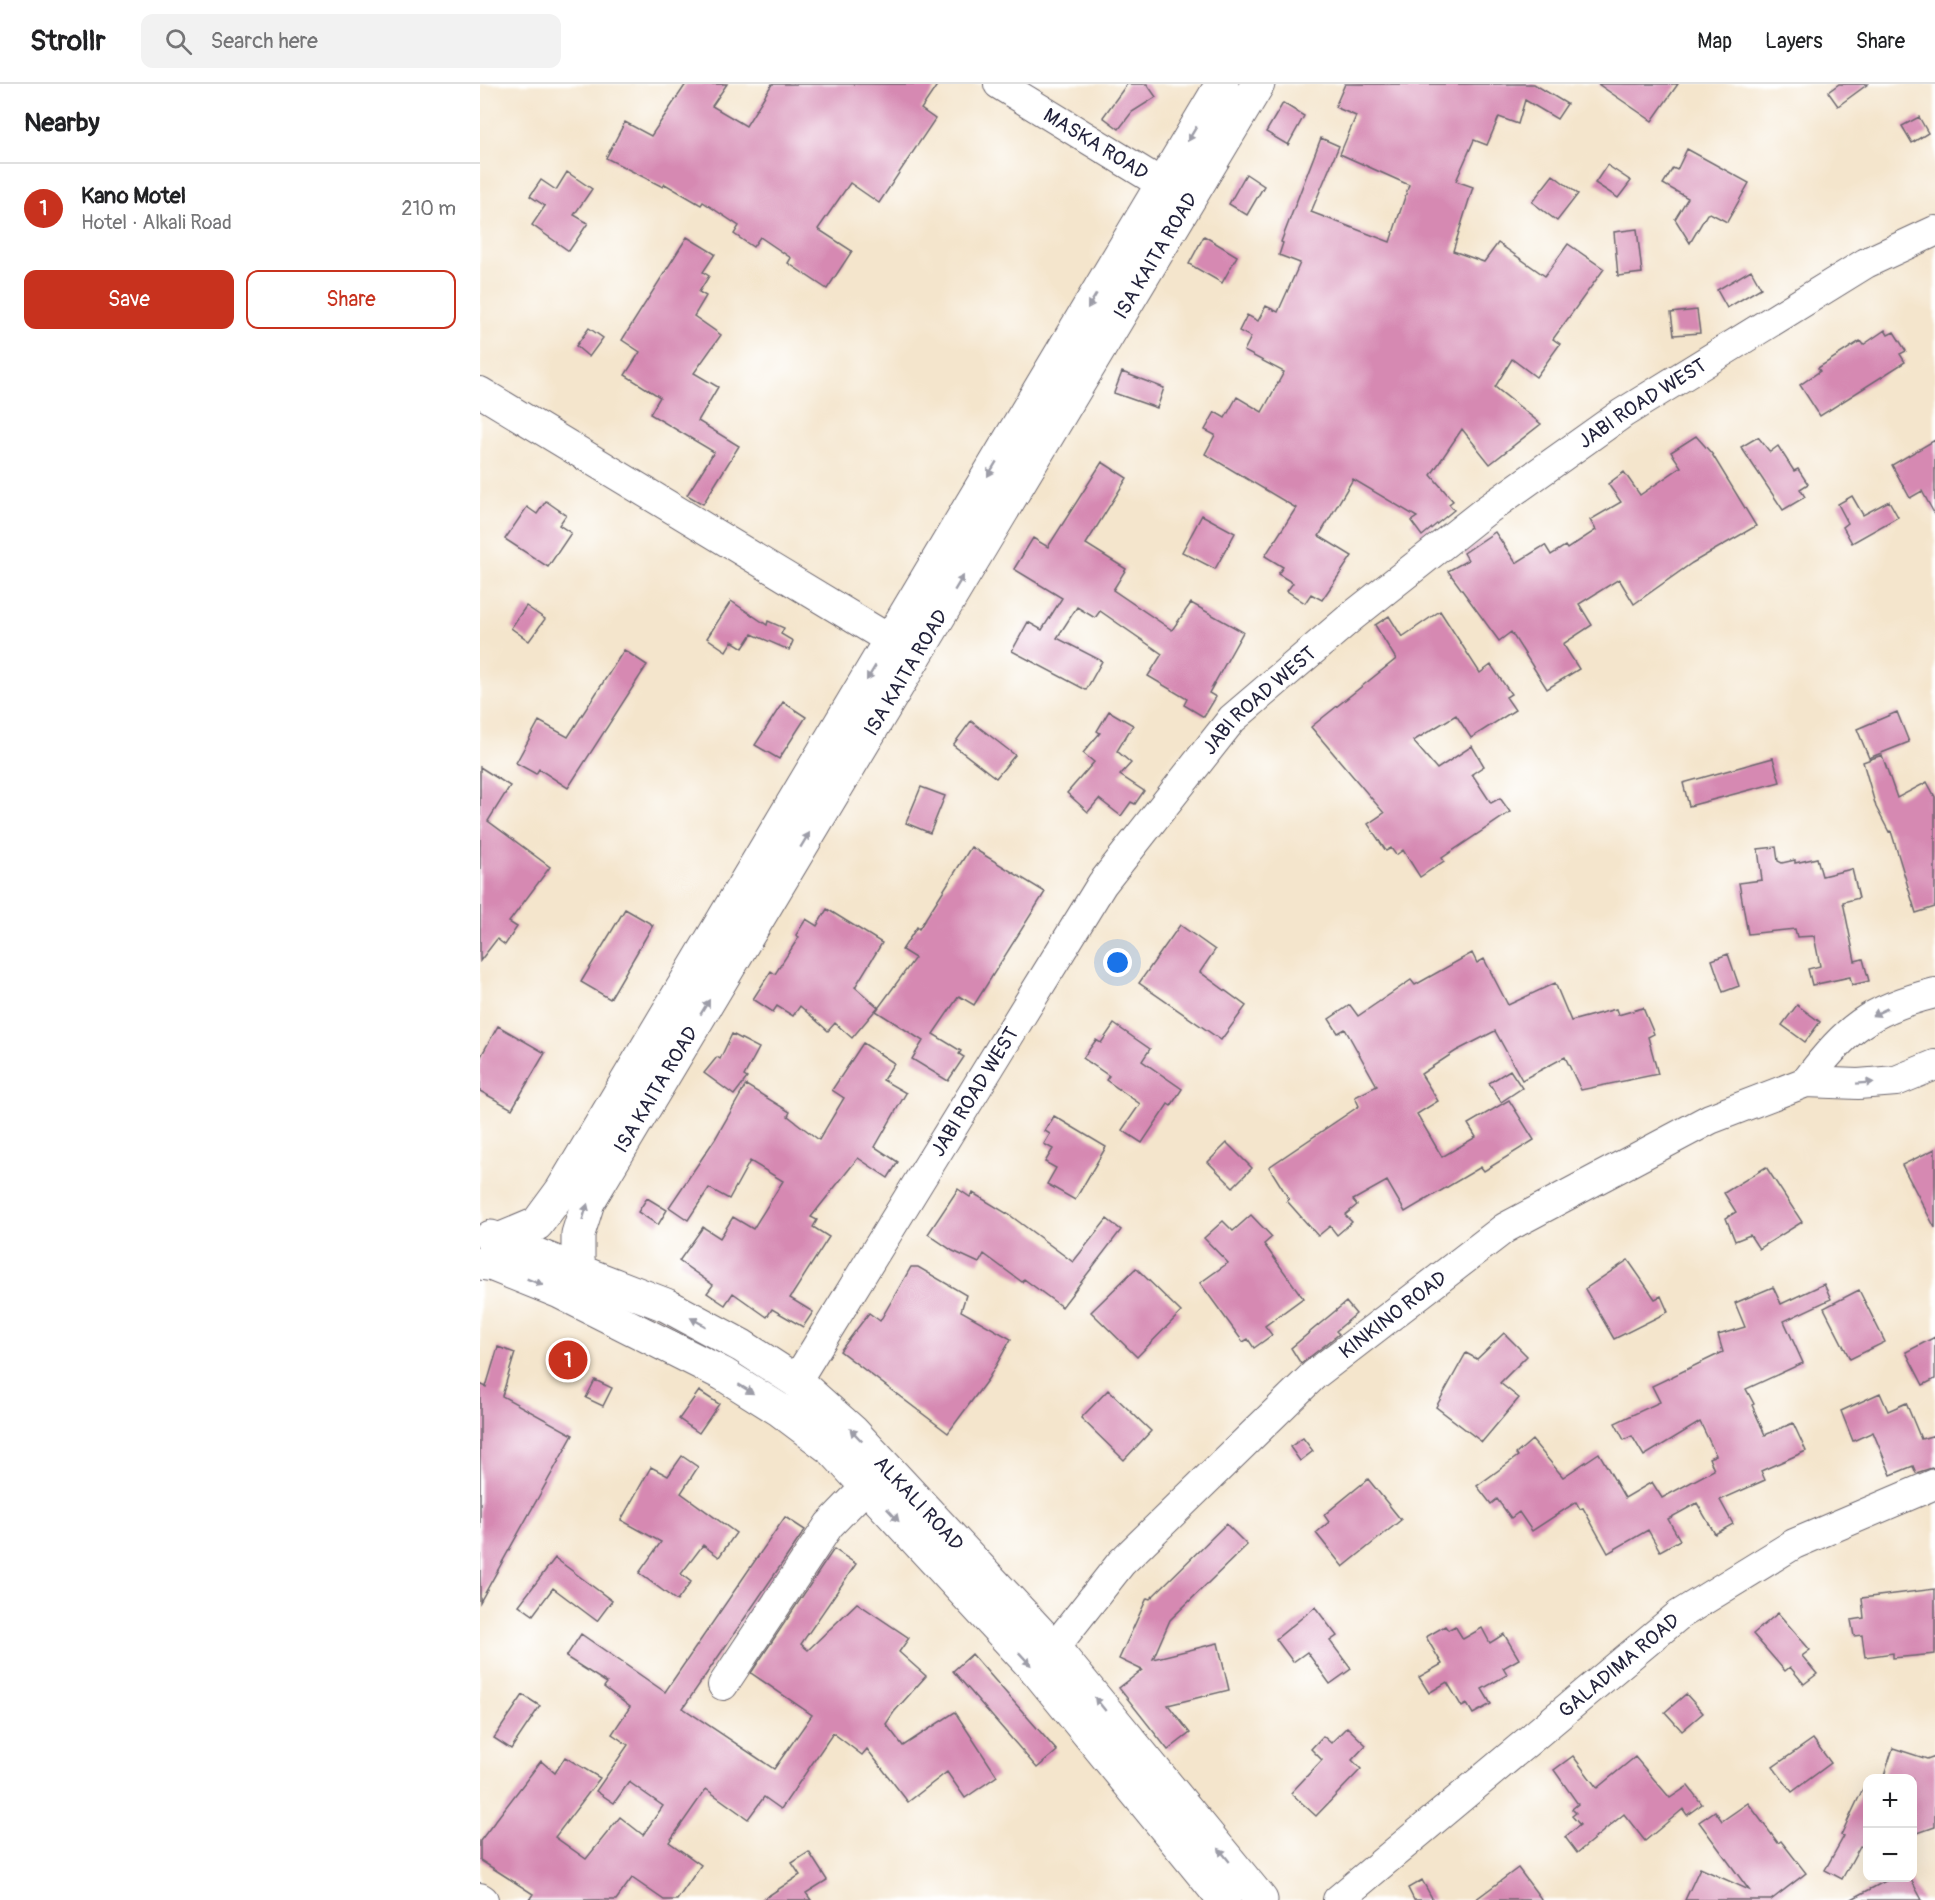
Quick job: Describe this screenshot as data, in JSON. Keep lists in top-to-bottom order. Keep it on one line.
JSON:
{"streets":{"main road":["ISA KAITA ROAD","ALKALI ROAD"],"street":["MASKA ROAD","JABI ROAD WEST","KINKINO ROAD","GALADIMA ROAD"]},"crossings":[["MASKA ROAD","ISA KAITA ROAD"],["ISA KAITA ROAD","ALKALI ROAD"],["JABI ROAD WEST","ALKALI ROAD"],["KINKINO ROAD","ALKALI ROAD"]],"page":{"header":"Strollr","search":"Search here","nav":["Map","Layers","Share"],"heading":"Nearby","list":[{"mark":"1","name":"Kano Motel","note":"Hotel · Alkali Road","value":"210 m"}],"buttons":["Save","Share"],"pins":"1","map_buttons":["+","−"]}}
